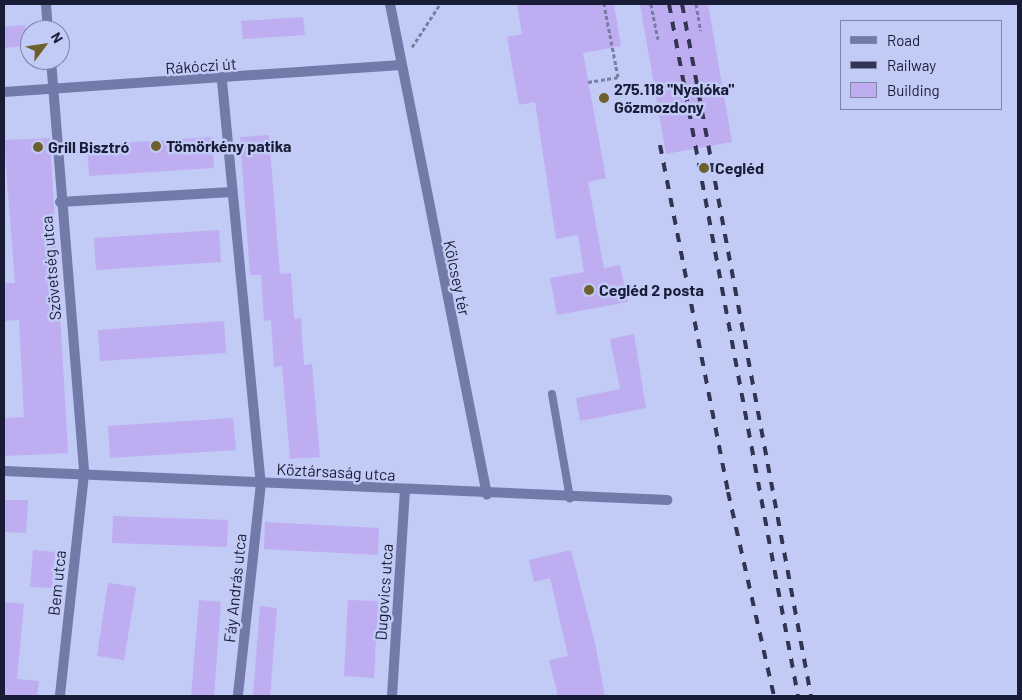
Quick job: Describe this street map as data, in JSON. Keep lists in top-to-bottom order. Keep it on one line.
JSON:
{"streets":{"street":["Rákóczi út","Szövetség utca","Kölcsey tér","Köztársaság utca","Bem utca","Fáy András utca","Dugovics utca"]},"crossings":[["Rákóczi út","Szövetség utca"],["Rákóczi út","Kölcsey tér"],["Szövetség utca","Köztársaság utca"],["Szövetség utca","Bem utca"],["Kölcsey tér","Köztársaság utca"],["Köztársaság utca","Bem utca"],["Köztársaság utca","Fáy András utca"],["Köztársaság utca","Dugovics utca"]],"places":["275.118 \"Nyalóka\" Gőzmozdony","Tömörkény patika","Grill Bisztró","Cegléd","Cegléd 2 posta"],"legend":["Road","Railway","Building"],"north":"top right"}
